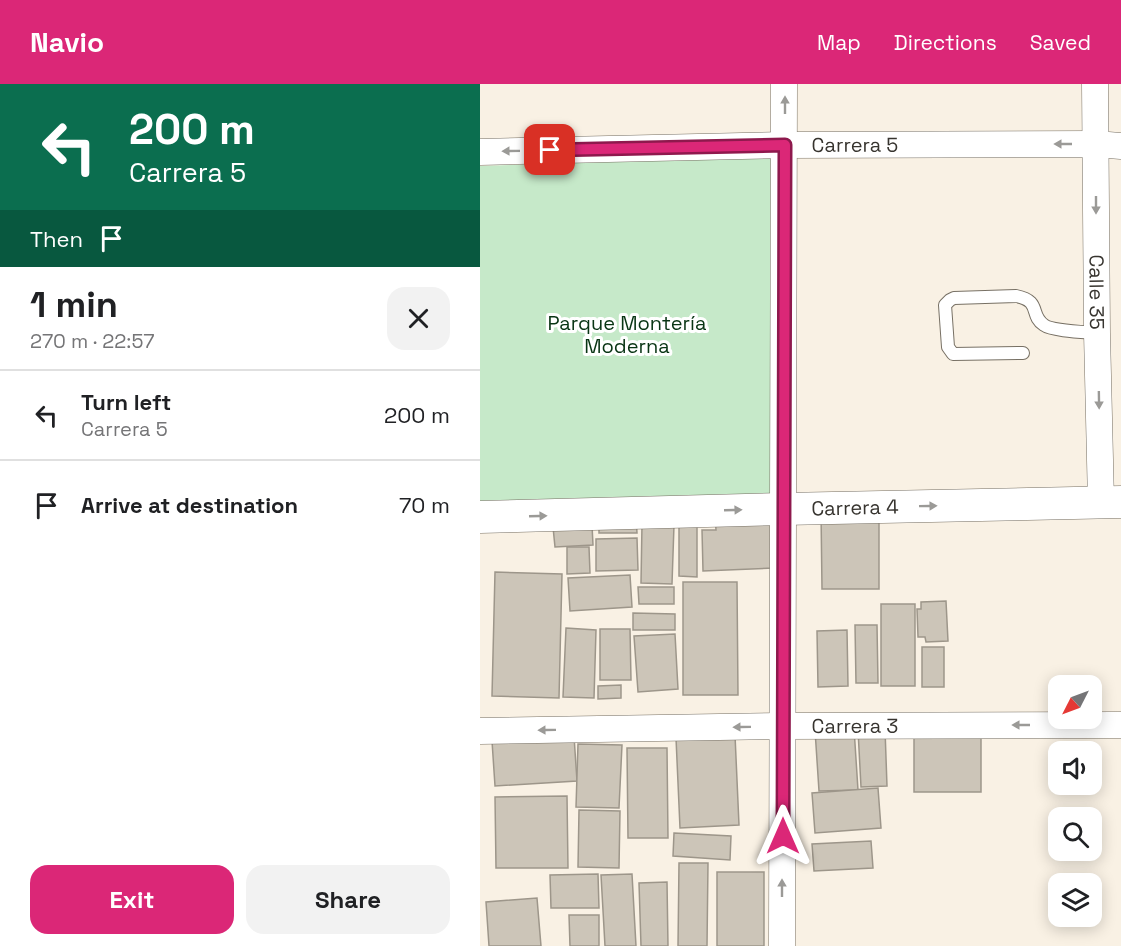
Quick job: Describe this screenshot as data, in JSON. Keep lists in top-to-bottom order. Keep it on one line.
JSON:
{"streets":{"street":["Carrera 5","Calle 35","Carrera 4","Carrera 3"]},"crossings":[["Carrera 5","Calle 35"],["Calle 35","Carrera 4"]],"one_way":["Carrera 5","Calle 35","Carrera 4","Carrera 3"],"parks":["Parque Montería Moderna"],"north":"bottom left","page":{"header":"Navio","nav":["Map","Directions","Saved"],"turn":["200 m","Carrera 5"],"then":"Then","heading":["1 min","270 m · 22:57"],"list":[{"name":"Turn left","note":"Carrera 5","value":"200 m"},{"name":"Arrive at destination","value":"70 m"}],"buttons":["Exit","Share"]}}
